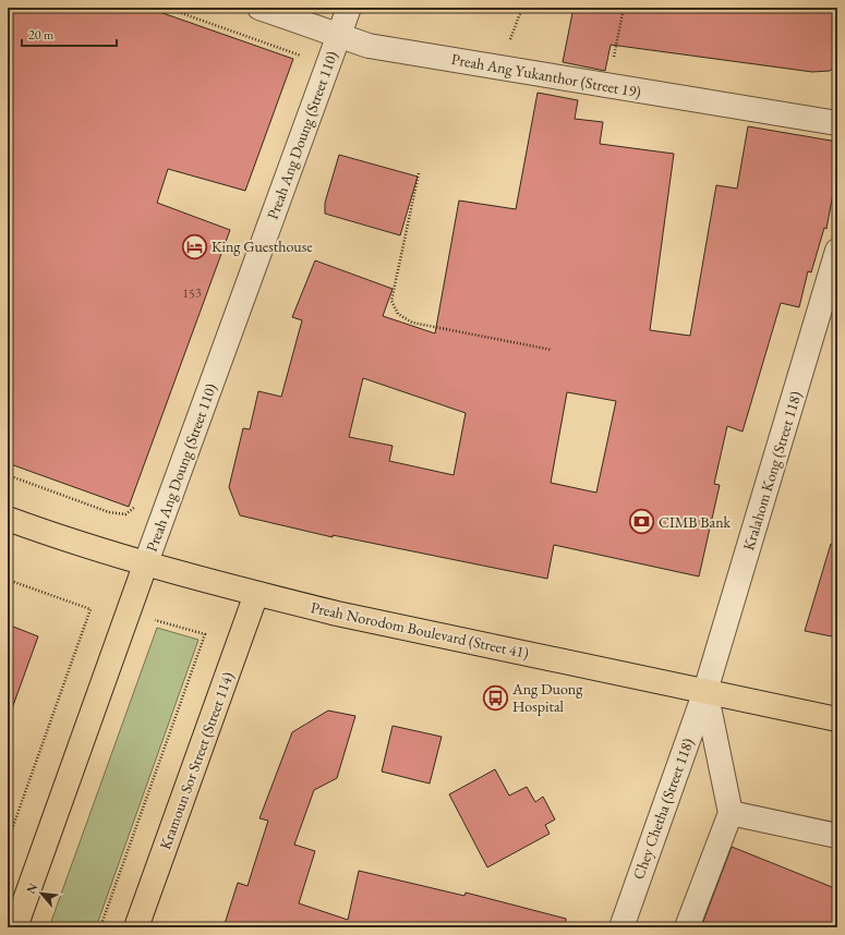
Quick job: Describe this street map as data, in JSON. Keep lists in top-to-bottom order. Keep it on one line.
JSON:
{"streets":{"main road":["Preah Ang Doung (Street 110)","Preah Norodom Boulevard (Street 41)","Kramoun Sor Street (Street 114)"],"street":["Preah Ang Yukanthor (Street 19)","Kralahom Kong (Street 118)","Chey Chetha (Street 118)"]},"crossings":[["Preah Ang Yukanthor (Street 19)","Preah Ang Doung (Street 110)"],["Preah Ang Doung (Street 110)","Preah Norodom Boulevard (Street 41)"],["Kralahom Kong (Street 118)","Preah Norodom Boulevard (Street 41)"],["Kralahom Kong (Street 118)","Chey Chetha (Street 118)"],["Preah Norodom Boulevard (Street 41)","Kramoun Sor Street (Street 114)"],["Preah Norodom Boulevard (Street 41)","Chey Chetha (Street 118)"]],"places":{"hotel":["King Guesthouse"],"bank":["CIMB Bank"],"bus stop":["Ang Duong Hospital"]},"house_numbers":["153"],"scale_bar":"20 m","north":"top left"}
